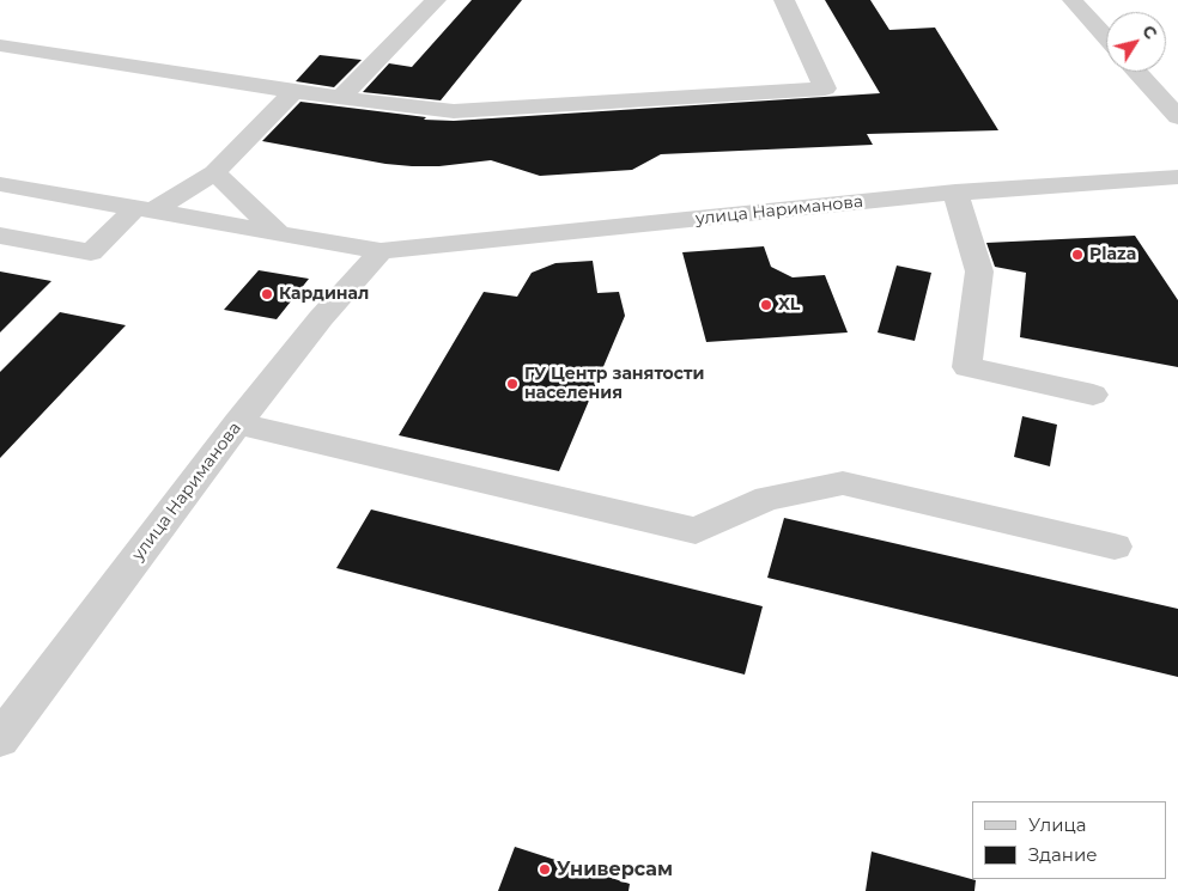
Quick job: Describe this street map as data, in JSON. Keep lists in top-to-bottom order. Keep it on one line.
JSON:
{"streets":{"street":["улица Нариманова"]},"places":["Plaza","Кардинал","XL","ГУ Центр занятости населения","Универсам"],"legend":["Улица","Здание"],"north":"top right"}
